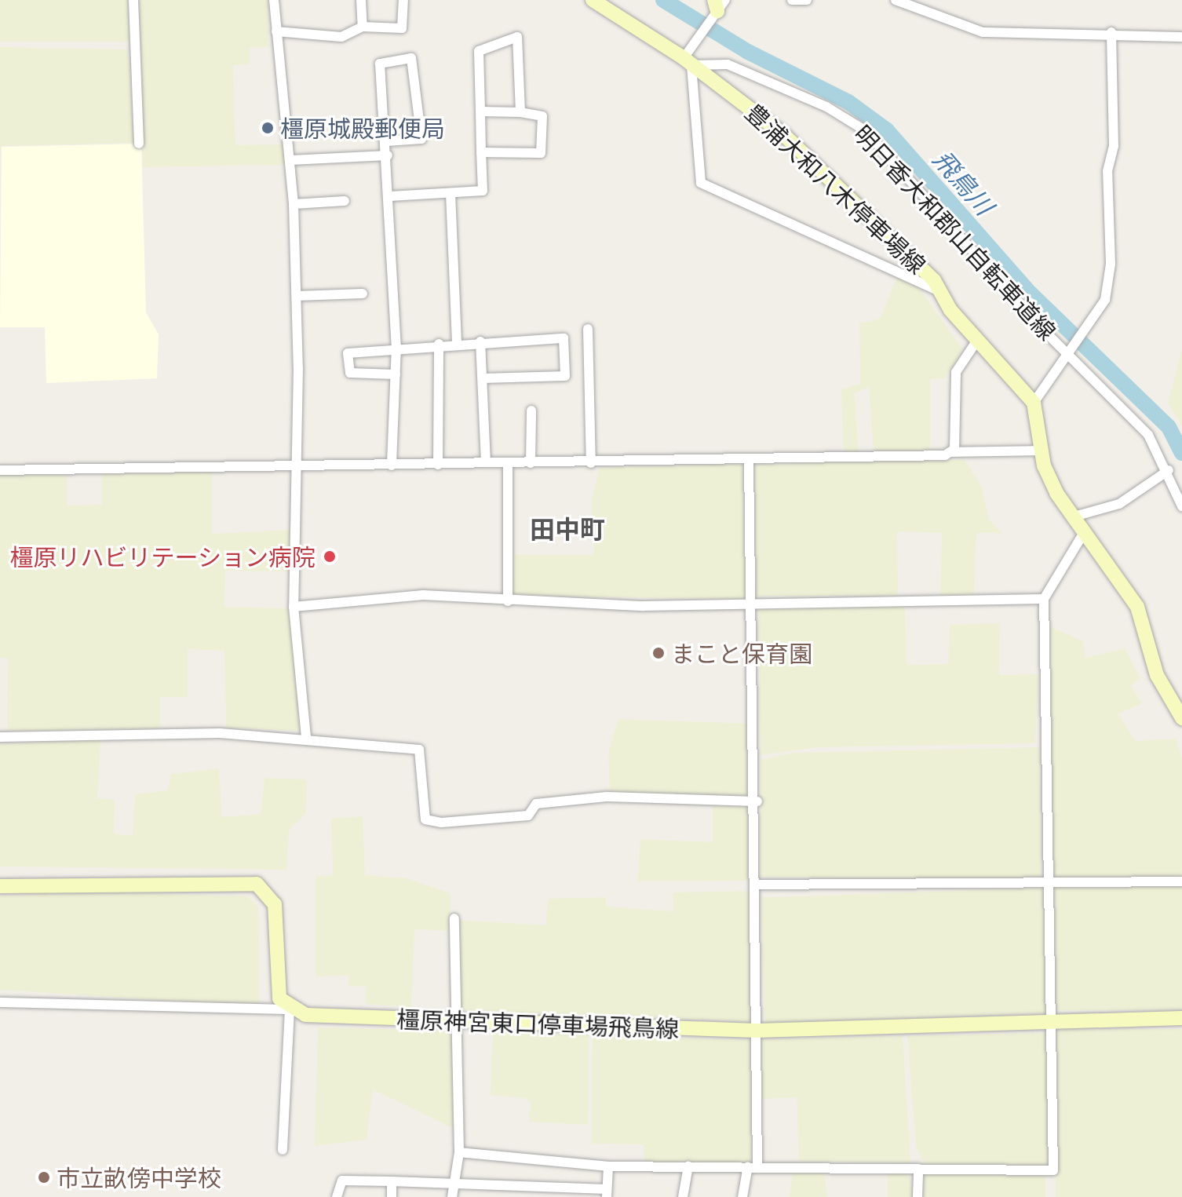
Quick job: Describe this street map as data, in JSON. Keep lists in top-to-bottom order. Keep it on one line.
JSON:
{"streets":{"main road":["豊浦大和八木停車場線","橿原神宮東口停車場飛鳥線"],"street":["明日香大和郡山自転車道線"]},"crossings":[["豊浦大和八木停車場線","明日香大和郡山自転車道線"]],"districts":["田中町"],"water":["飛鳥川"],"places":["橿原城殿郵便局","橿原リハビリテーション病院","まこと保育園","市立畝傍中学校"]}
